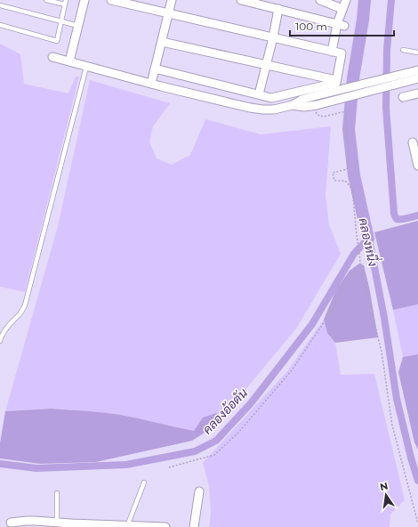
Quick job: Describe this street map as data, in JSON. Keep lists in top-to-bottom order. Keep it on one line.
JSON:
{"water":["คลองหนึ่ง","คลองอ้อตัน"],"scale_bar":"100 m","north":"top"}
